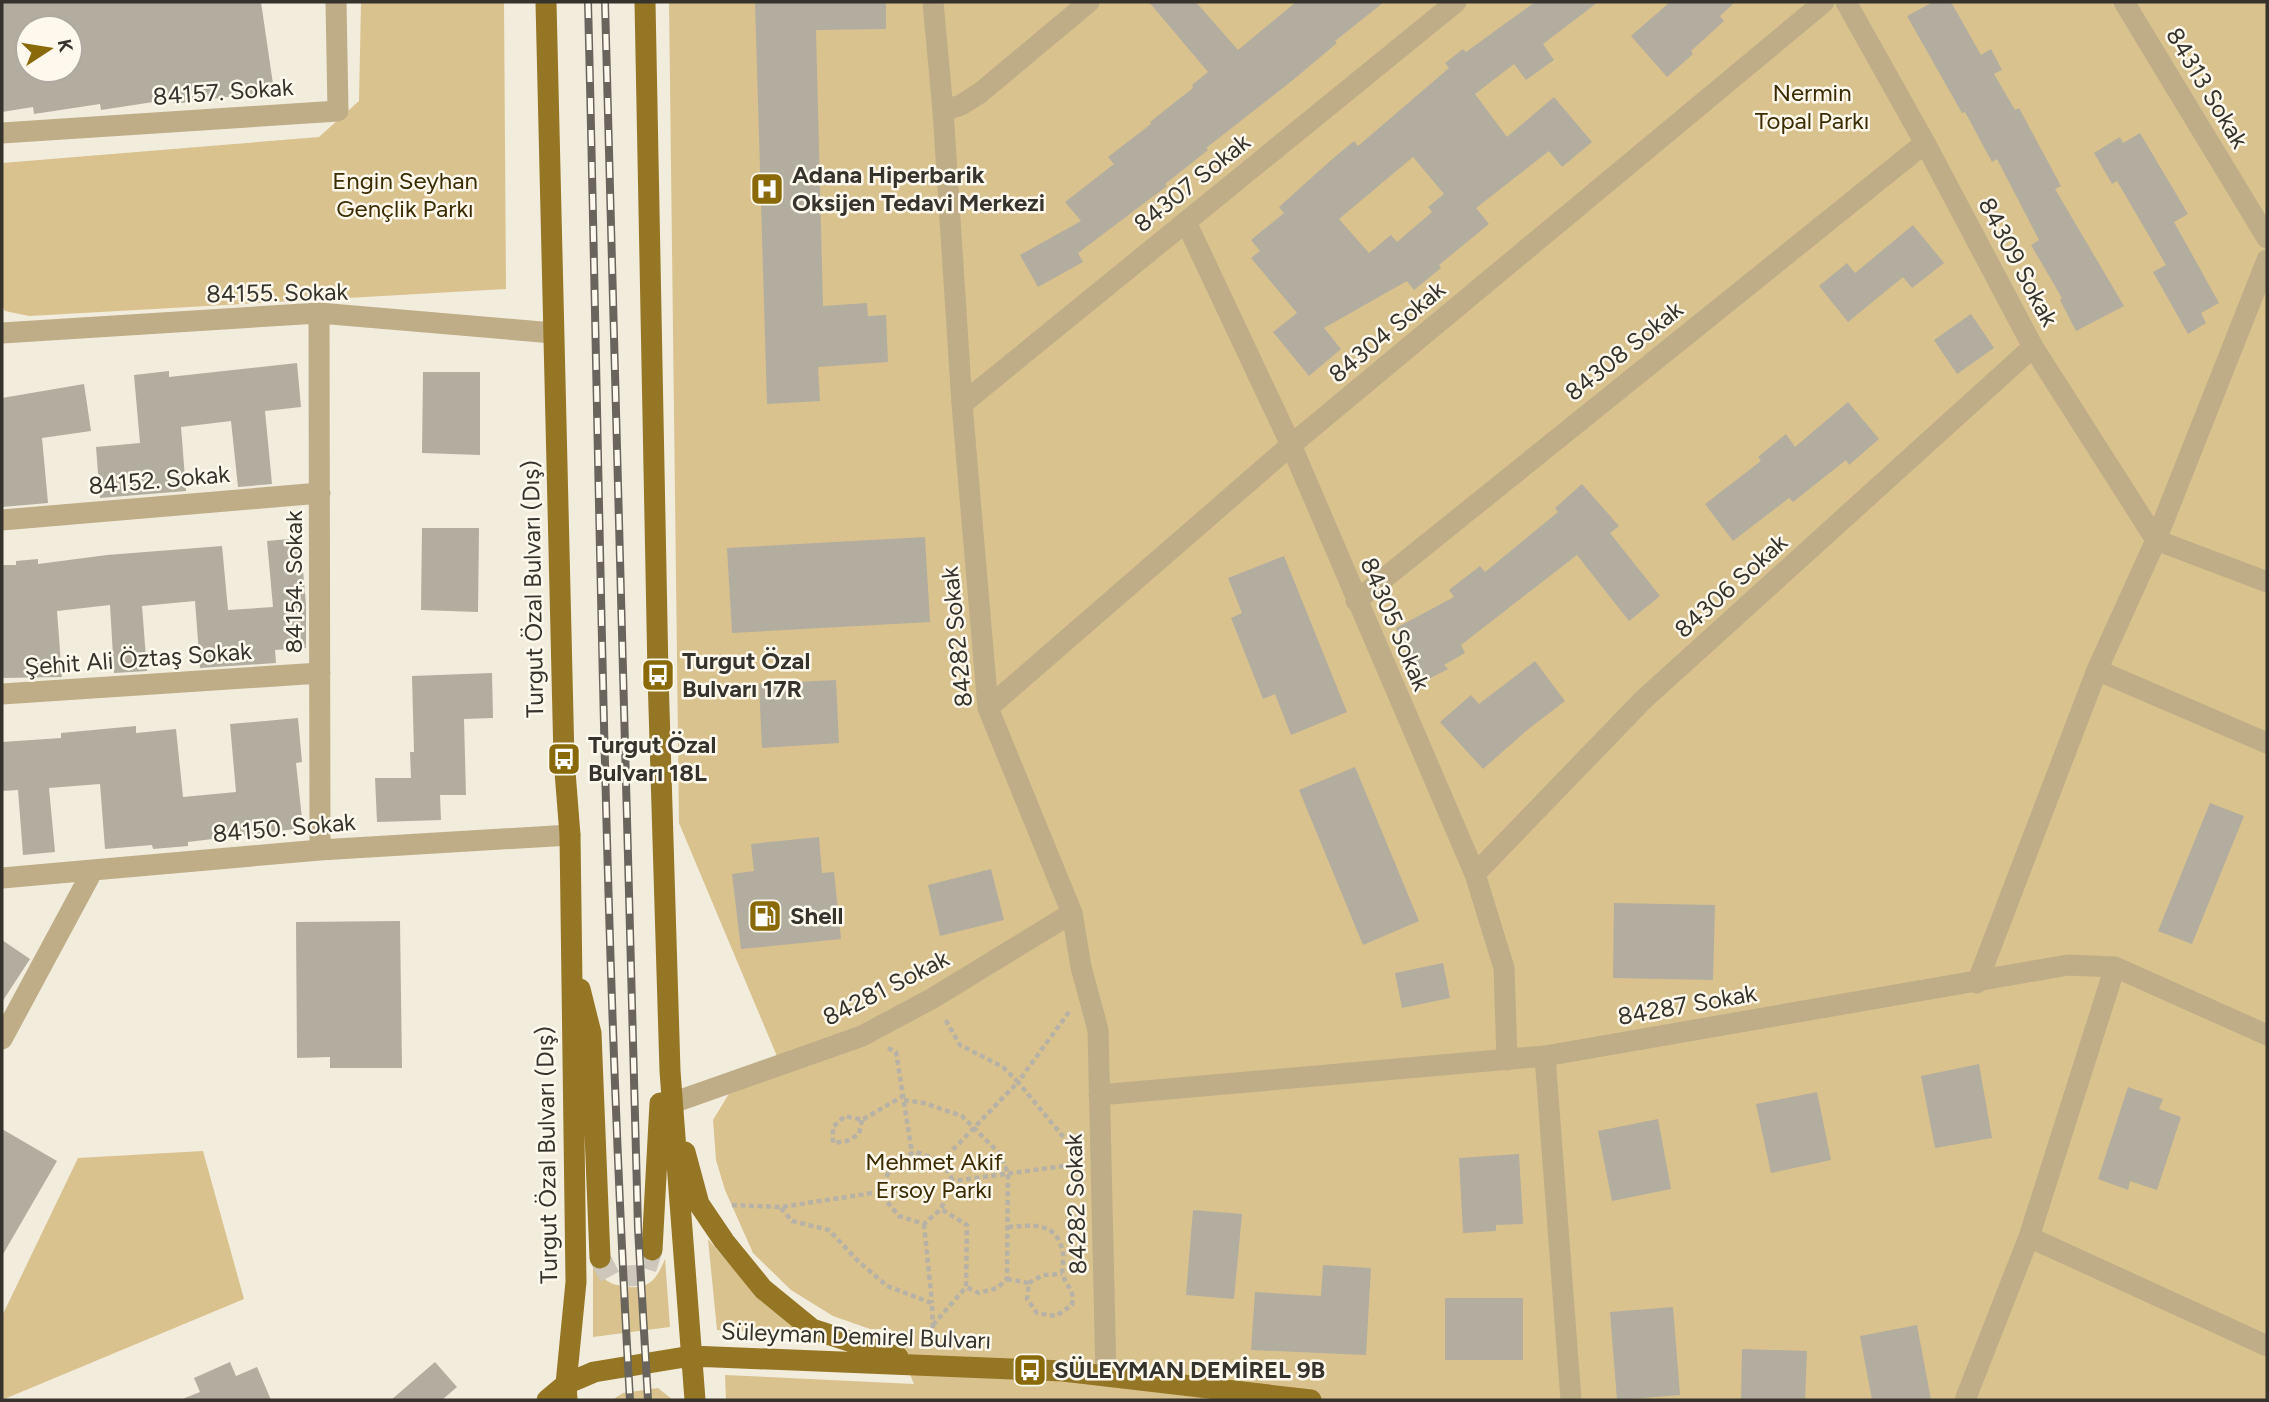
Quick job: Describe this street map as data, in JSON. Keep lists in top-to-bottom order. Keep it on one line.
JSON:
{"streets":{"main road":["Turgut Özal Bulvarı (Dış)","Süleyman Demirel Bulvarı"],"street":["84313 Sokak","84157. Sokak","84307 Sokak","84309 Sokak","84155. Sokak","84304 Sokak","84308 Sokak","84152. Sokak","84154. Sokak","84306 Sokak","84305 Sokak","84282 Sokak","Şehit Ali Öztaş Sokak","84150. Sokak","84281 Sokak","84287 Sokak"]},"crossings":[["84307 Sokak","84305 Sokak"],["84307 Sokak","84282 Sokak"],["84309 Sokak","84308 Sokak"],["84309 Sokak","84306 Sokak"],["84155. Sokak","84154. Sokak"],["84155. Sokak","Turgut Özal Bulvarı (Dış)"],["84304 Sokak","84305 Sokak"],["84304 Sokak","84282 Sokak"],["84308 Sokak","84305 Sokak"],["84152. Sokak","84154. Sokak"],["84154. Sokak","Şehit Ali Öztaş Sokak"],["84154. Sokak","84150. Sokak"],["84306 Sokak","84305 Sokak"],["Turgut Özal Bulvarı (Dış)","84150. Sokak"],["Turgut Özal Bulvarı (Dış)","Süleyman Demirel Bulvarı"],["84305 Sokak","84287 Sokak"],["84282 Sokak","84281 Sokak"],["84282 Sokak","84287 Sokak"],["84282 Sokak","Süleyman Demirel Bulvarı"]],"parks":["Nermin Topal Parkı","Engin Seyhan Gençlik Parkı","Mehmet Akif Ersoy Parkı"],"places":{"hospital":["Adana Hiperbarik Oksijen Tedavi Merkezi"],"bus stop":["Turgut Özal Bulvarı 17R","Turgut Özal Bulvarı 18L","SÜLEYMAN DEMİREL 9B"],"fuel station":["Shell"]},"north":"right"}
